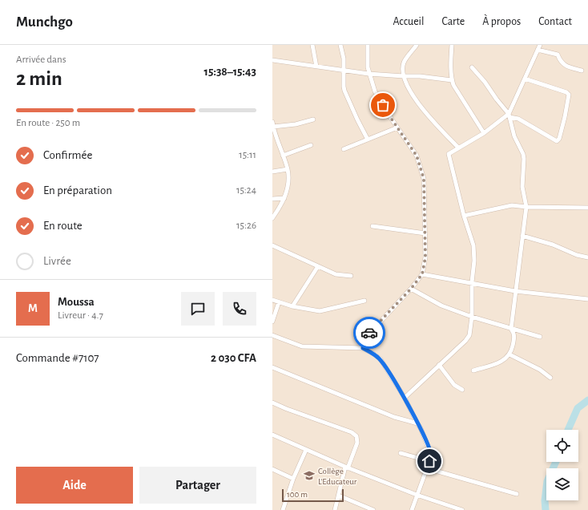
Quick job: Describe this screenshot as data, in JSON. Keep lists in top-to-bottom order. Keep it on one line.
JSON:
{"places":{"school or university":["Collège L'Educateur"]},"scale_bar":"100 m","page":{"header":"Munchgo","nav":["Accueil","Carte","À propos","Contact"],"heading":["2 min","Arrivée dans","15:38–15:43"],"panel":["Moussa","Livreur · 4.7","Commande #7107","2 030 CFA"],"bar":"En route · 250 m","list":[["Confirmée","15:11"],["En préparation","15:24"],["En route","15:26"],"Livrée"],"round":"M","buttons":["Aide","Partager"],"scale":"100 m"}}
